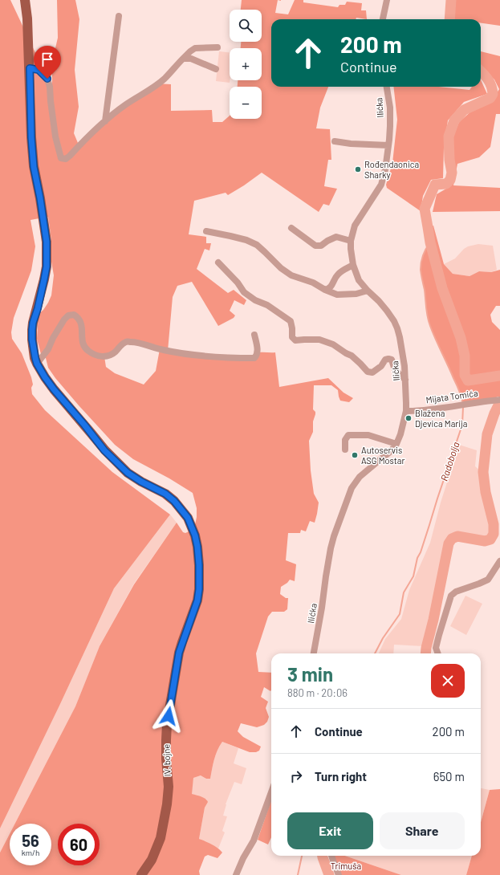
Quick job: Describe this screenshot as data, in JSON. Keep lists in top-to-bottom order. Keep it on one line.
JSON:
{"streets":{"main road":["IV. bojne"],"street":["Ilićka","Mijata Tomića"]},"crossings":[["Ilićka","Mijata Tomića"]],"water":["Radobolja"],"parks":["Trimuša"],"places":["Rođendaonica Sharky","Blažena Djevica Marija","Autoservis ASG Mostar"],"page":{"map_buttons":["+","−"],"turn":["200 m","Continue"],"heading":["3 min","880 m · 20:06"],"list":[{"name":"Continue","value":"200 m"},{"name":"Turn right","value":"650 m"}],"buttons":["Exit","Share"],"speed":"56 km/h","limit":"60"}}
